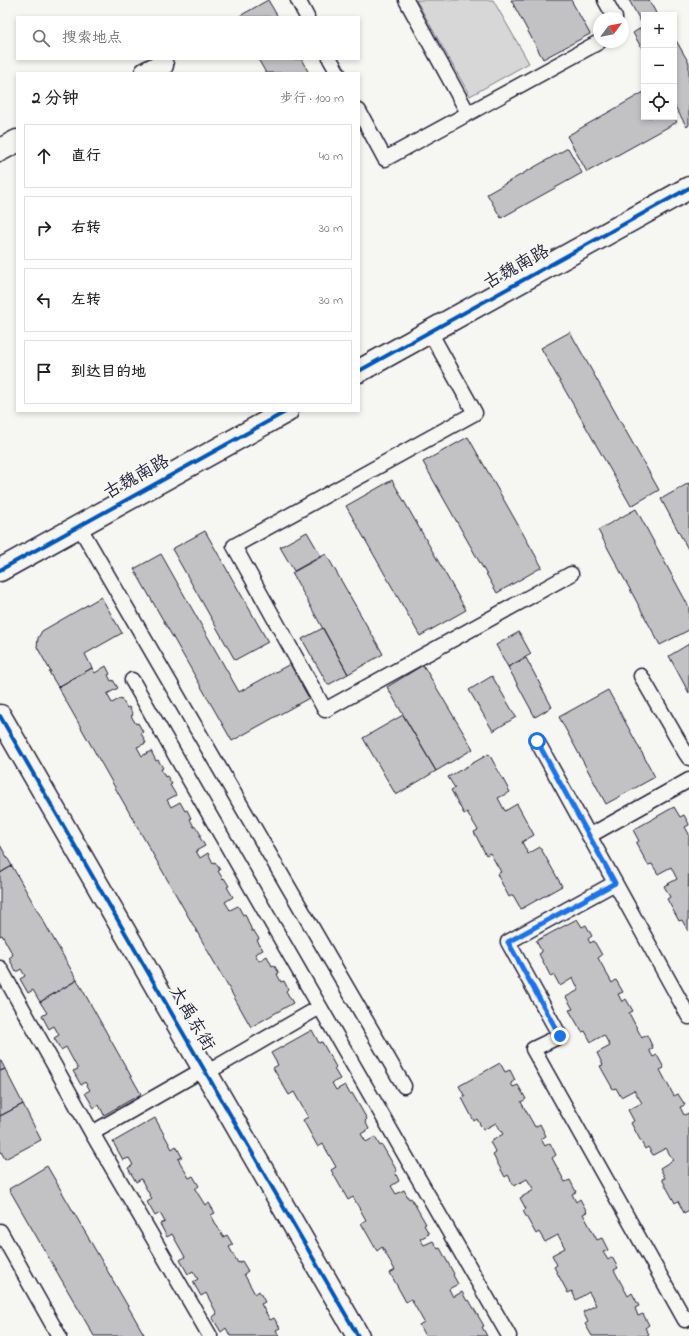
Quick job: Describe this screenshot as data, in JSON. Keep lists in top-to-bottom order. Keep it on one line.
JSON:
{"streets":{"street":["古魏南路","大禹东街"]},"north":"top right","page":{"map_buttons":["+","−"],"search":"搜索地点","heading":["2 分钟","步行 · 100 m"],"list":[["直行","40 m"],["右转","30 m"],["左转","30 m"],"到达目的地"]}}
